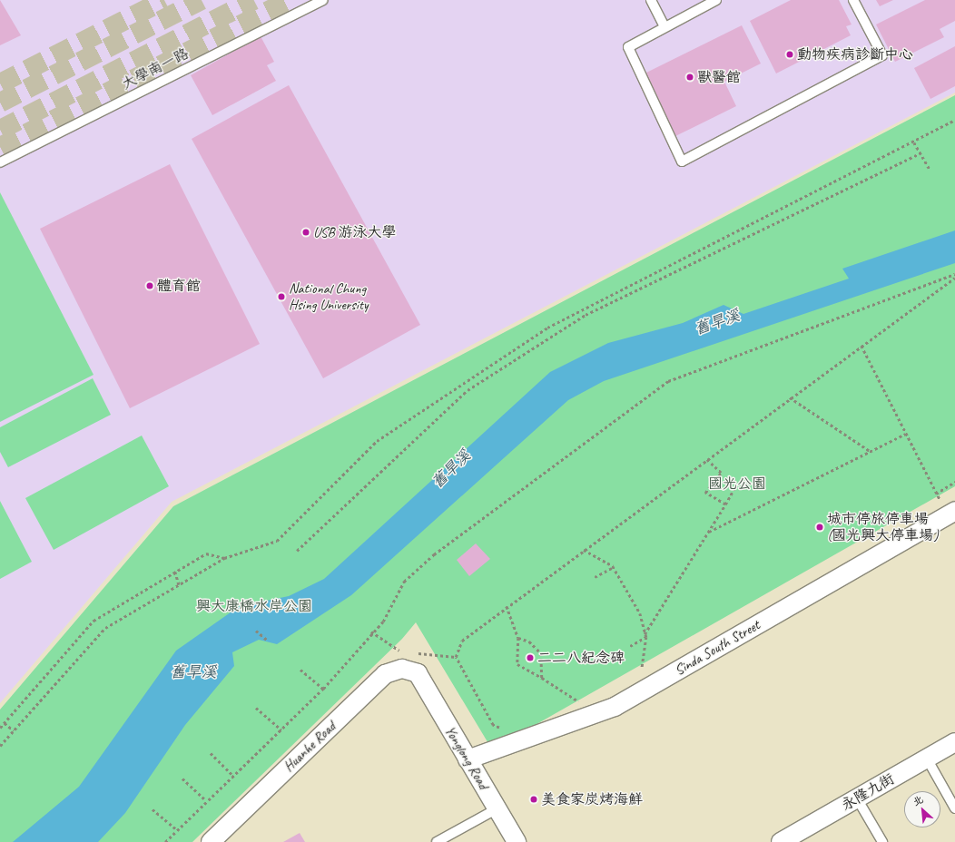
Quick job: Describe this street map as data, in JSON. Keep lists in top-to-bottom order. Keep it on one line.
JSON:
{"streets":{"street":["Sinda South Street","Huanhe Road","Yonglong Road","永隆九街"],"lane":["大學南一路"]},"crossings":[["Sinda South Street","Yonglong Road"],["Huanhe Road","Yonglong Road"]],"water":["舊旱溪"],"parks":["國光公園","興大康橋水岸公園"],"places":["動物疾病診斷中心","獸醫館","USB 游泳大學","體育館","National Chung Hsing University","城市停旅停車場 (國光興大停車場)","二二八紀念碑","美食家炭烤海鮮"],"north":"top left"}
